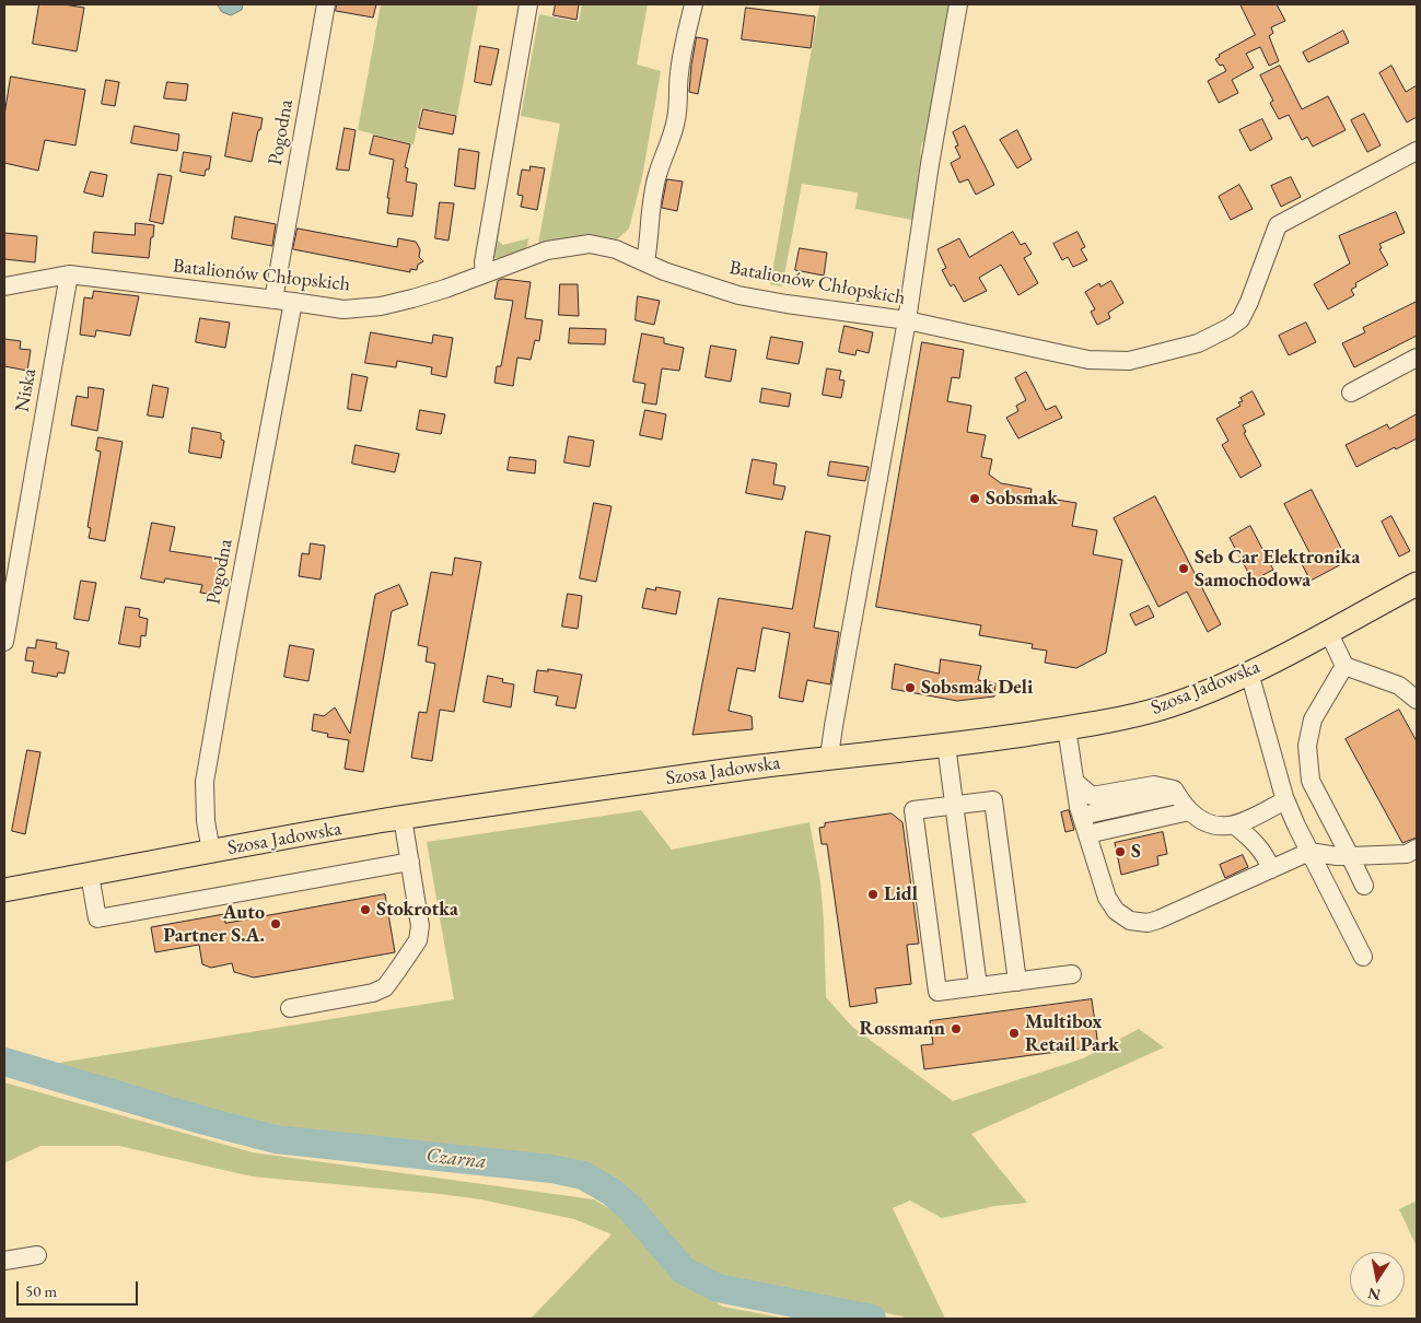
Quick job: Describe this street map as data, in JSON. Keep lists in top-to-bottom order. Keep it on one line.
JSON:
{"streets":{"main road":["Szosa Jadowska"],"street":["Pogodna","Batalionów Chłopskich","Niska"]},"crossings":[["Pogodna","Batalionów Chłopskich"],["Pogodna","Szosa Jadowska"],["Batalionów Chłopskich","Niska"]],"water":["Czarna"],"places":["Sobsmak","Seb Car Elektronika Samochodowa","Sobsmak Deli","S","Lidl","Stokrotka","Auto Partner S.A.","Rossmann","Multibox Retail Park"],"scale_bar":"50 m","north":"bottom"}
